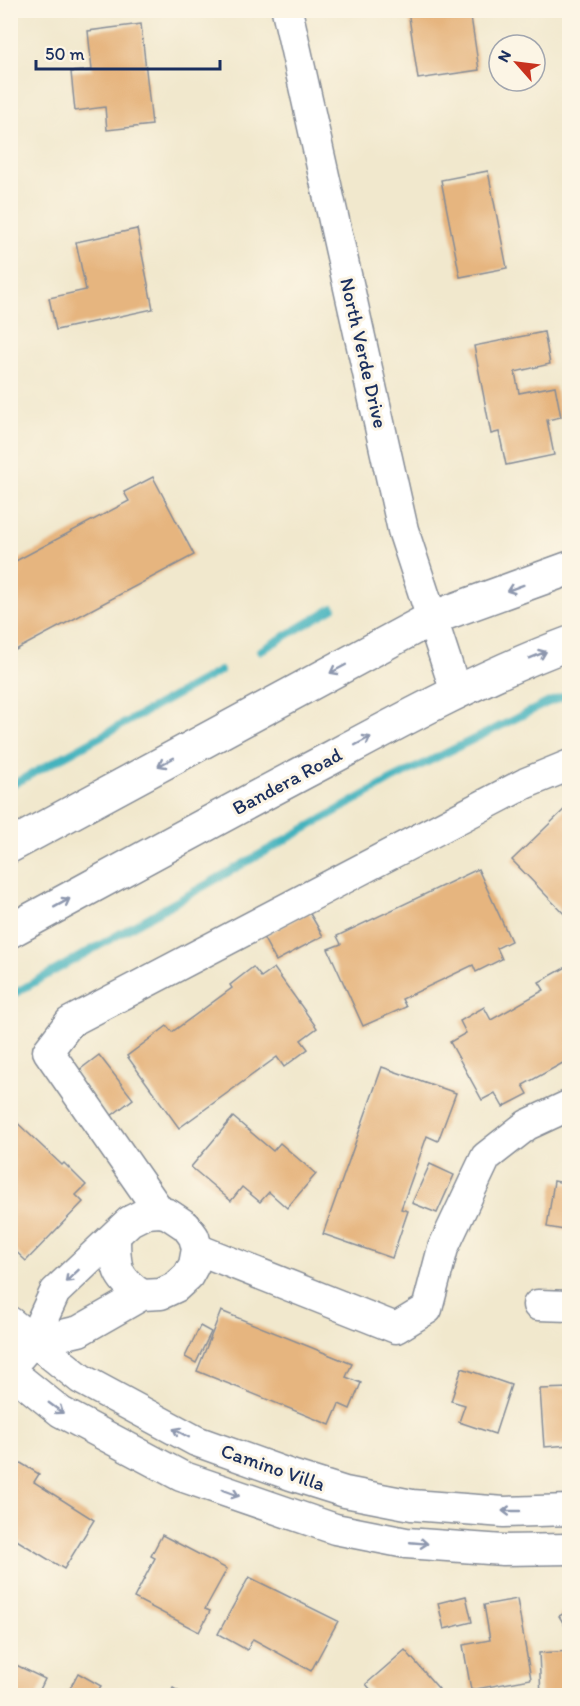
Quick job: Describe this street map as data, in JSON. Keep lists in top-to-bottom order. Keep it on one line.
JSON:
{"streets":{"main road":["Bandera Road"],"street":["North Verde Drive","Camino Villa"]},"crossings":[["North Verde Drive","Bandera Road"]],"scale_bar":"50 m","north":"top left"}
